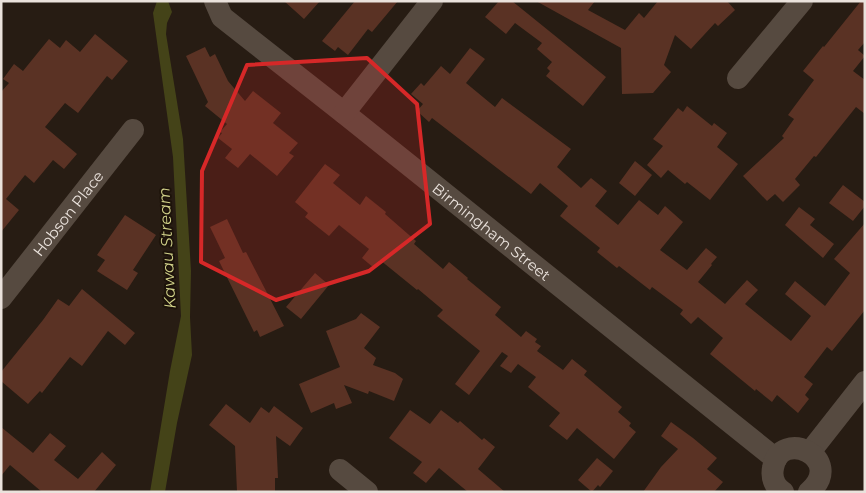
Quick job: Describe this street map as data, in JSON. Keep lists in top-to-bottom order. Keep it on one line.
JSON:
{"streets":{"street":["Hobson Place","Birmingham Street"]},"water":["Kawau Stream"]}
